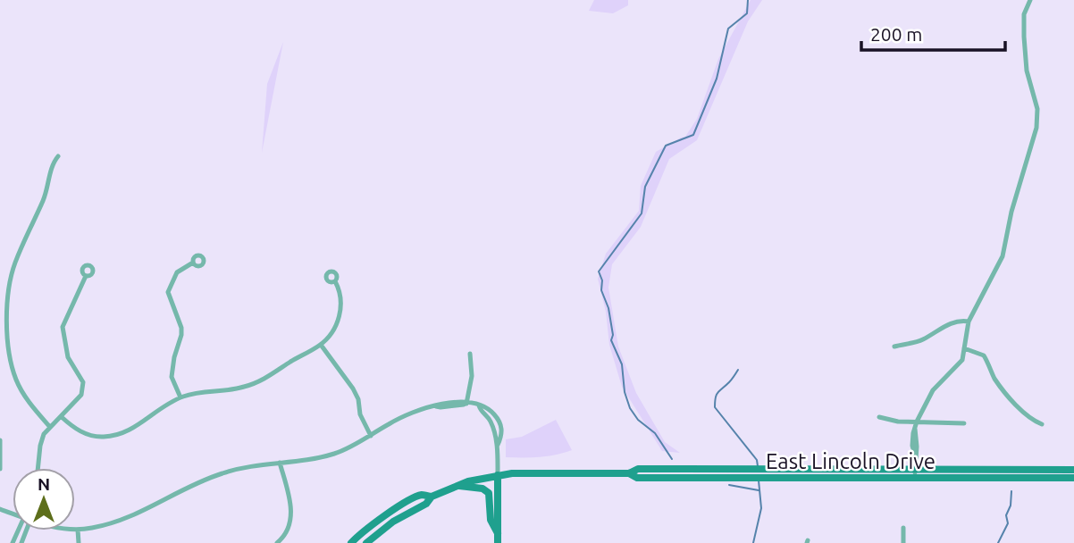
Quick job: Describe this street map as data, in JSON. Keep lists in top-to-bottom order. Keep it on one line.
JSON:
{"streets":{"main road":["East Lincoln Drive"]},"scale_bar":"200 m","north":"top"}
